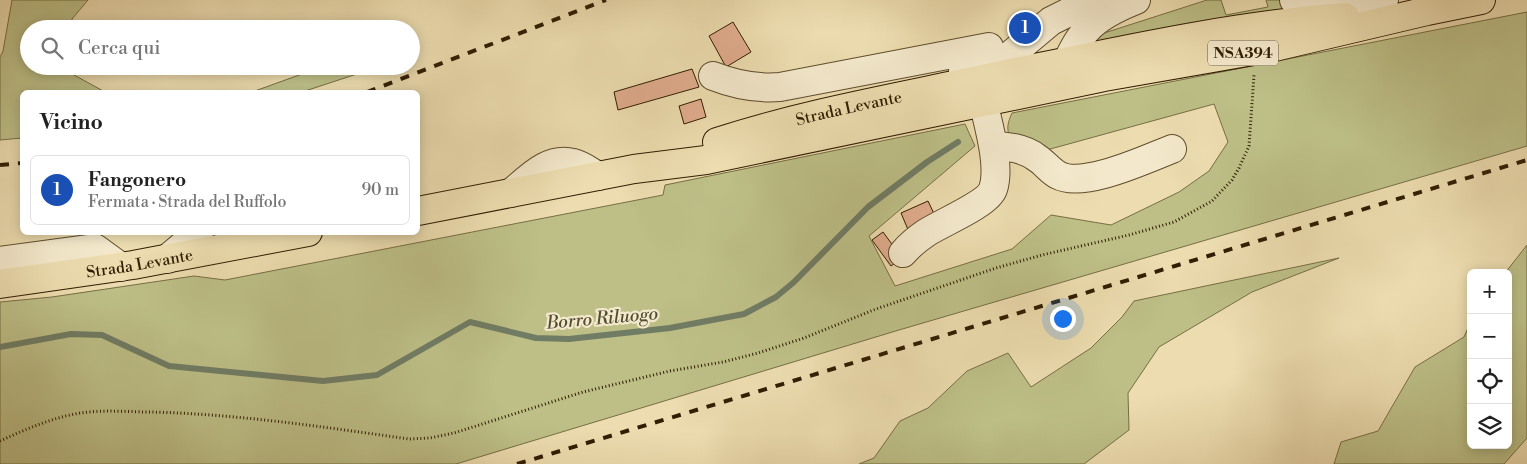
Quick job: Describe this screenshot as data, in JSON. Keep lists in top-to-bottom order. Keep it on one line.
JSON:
{"streets":{"main road":["NSA394","Strada Levante"]},"crossings":[["NSA394","Strada Levante"]],"water":["Borro Riluogo"],"page":{"pins":"1","search":"Cerca qui","heading":"Vicino","list":[{"mark":"1","name":"Fangonero","note":"Fermata · Strada del Ruffolo","value":"90 m"}],"map_buttons":["+","−"]}}
